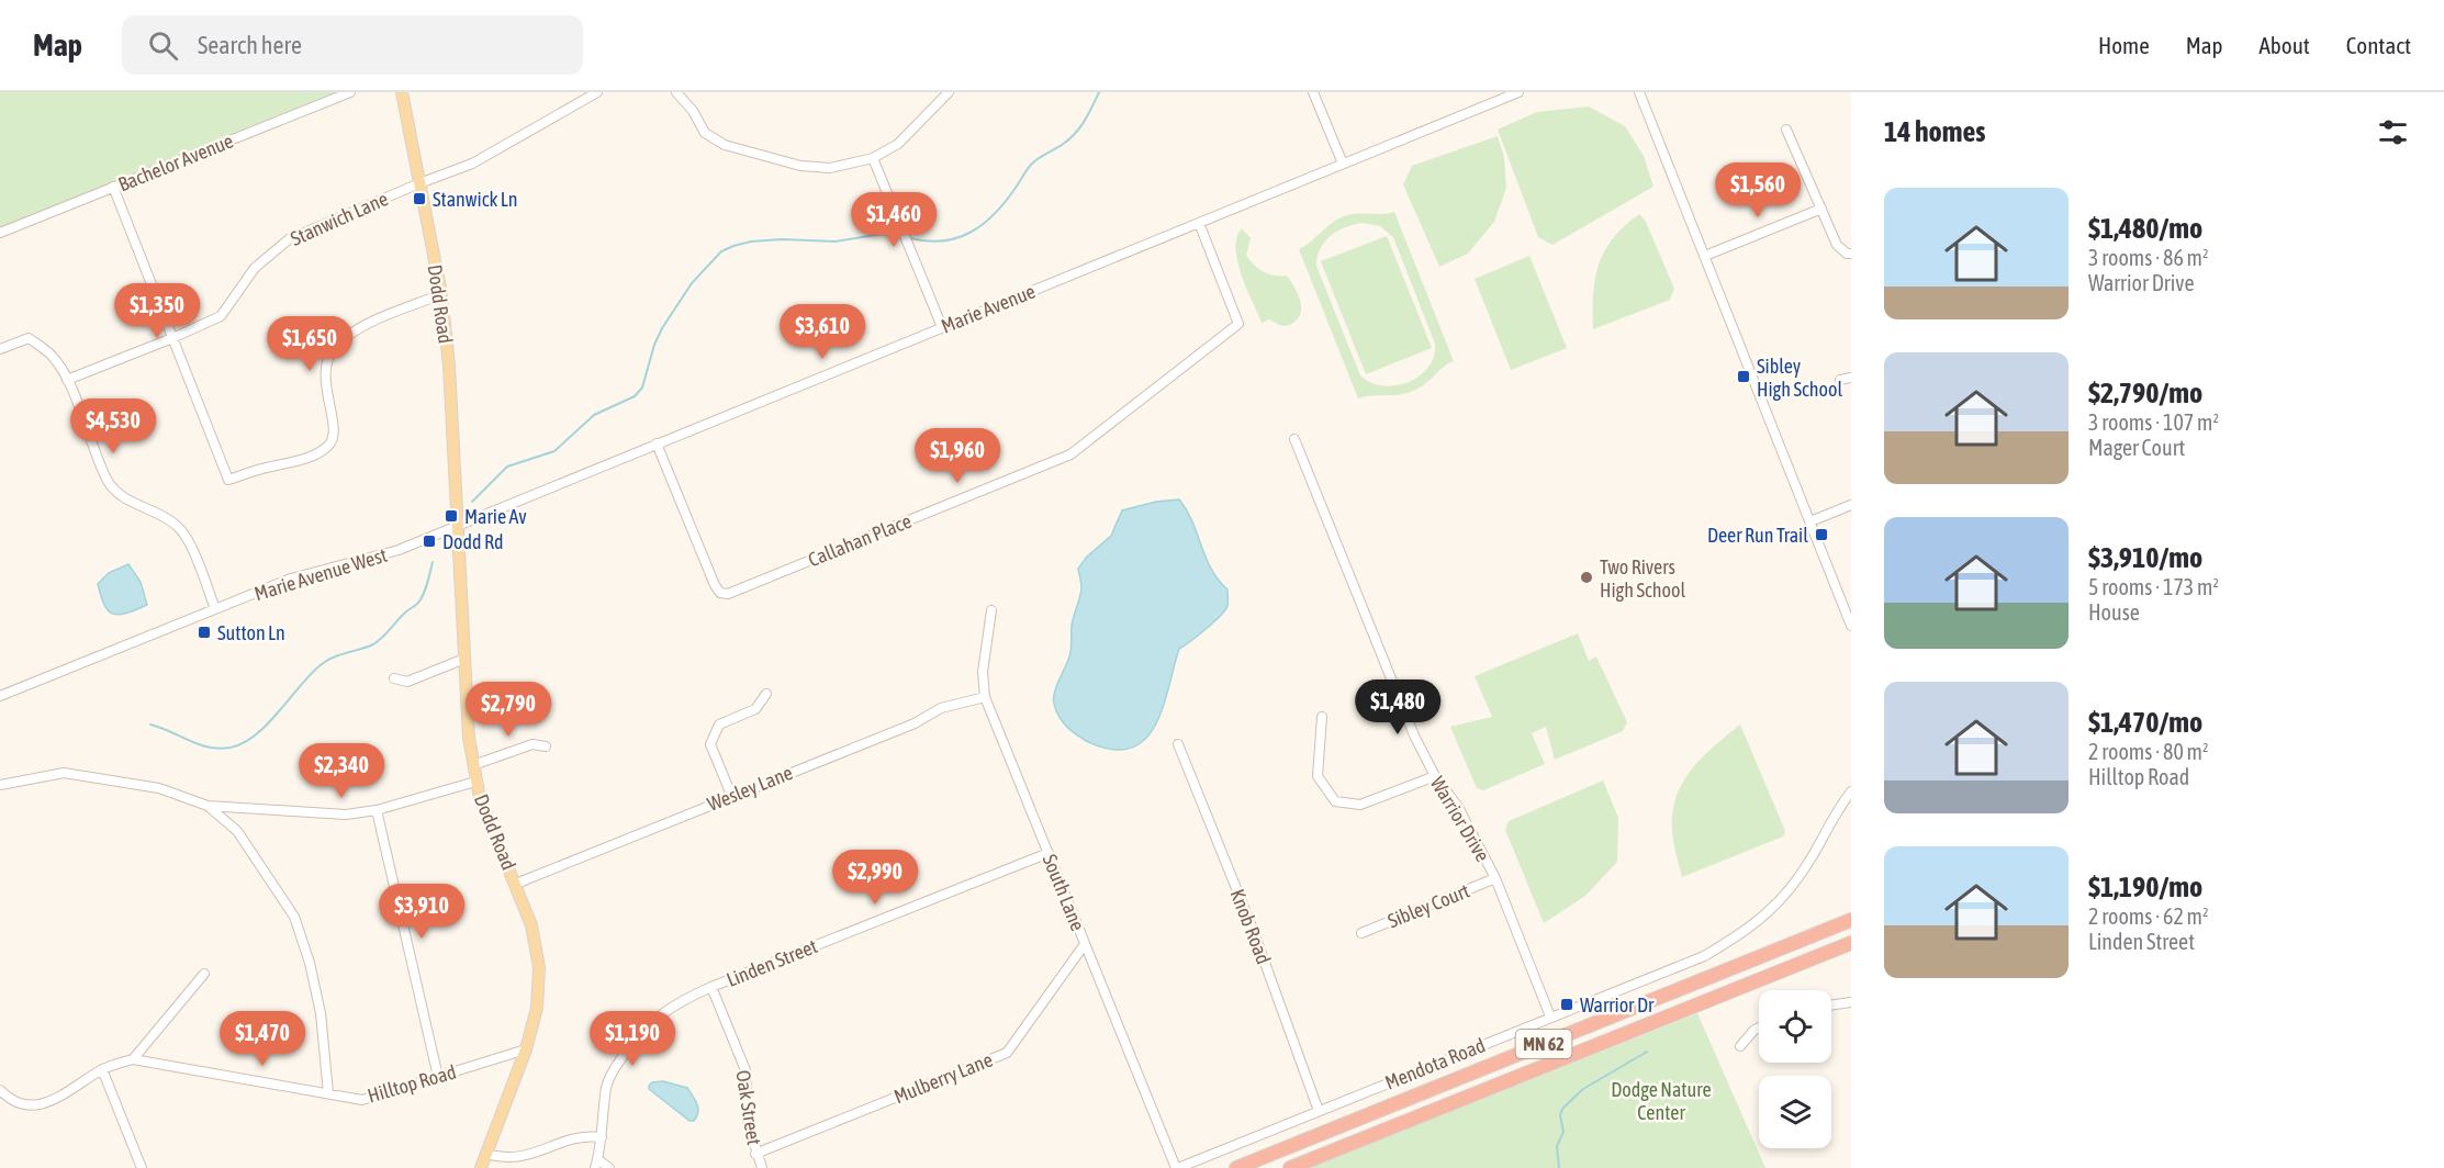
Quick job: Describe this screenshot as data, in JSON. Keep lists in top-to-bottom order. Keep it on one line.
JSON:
{"streets":{"highway":["MN 62"],"main road":["Dodd Road"],"street":["Bachelor Avenue","Stanwich Lane","Marie Avenue","Callahan Place","Marie Avenue West","Wesley Lane","Warrior Drive","South Lane","Sibley Court","Knob Road","Linden Street","Mendota Road","Mulberry Lane","Hilltop Road","Oak Street"]},"crossings":[["Stanwich Lane","Dodd Road"],["Dodd Road","Marie Avenue"],["Dodd Road","Marie Avenue West"],["Dodd Road","Wesley Lane"],["Dodd Road","Hilltop Road"],["Marie Avenue","Callahan Place"],["Marie Avenue","Marie Avenue West"],["Wesley Lane","South Lane"],["Warrior Drive","Sibley Court"],["Warrior Drive","Mendota Road"],["South Lane","Linden Street"],["South Lane","Mendota Road"],["South Lane","Mulberry Lane"],["Knob Road","Mendota Road"],["Linden Street","Oak Street"],["Mulberry Lane","Oak Street"]],"parks":["Dodge Nature Center"],"places":{"transit":["Stanwick Ln","Sibley High School","Marie Av","Deer Run Trail","Dodd Rd","Sutton Ln","Warrior Dr"],"other":["Two Rivers High School"]},"page":{"header":"Map","search":"Search here","nav":["Home","Map","About","Contact"],"heading":"14 homes","price":["$1,560","$1,460","$1,350","$3,610","$1,650","$4,530","$1,960","$1,480","$2,790","$2,340","$2,990","$3,910","$1,470","$1,190"],"list":[{"name":"$1,480/mo","note":"3 rooms · 86 m² · Warrior Drive"},{"name":"$2,790/mo","note":"3 rooms · 107 m² · Mager Court"},{"name":"$3,910/mo","note":"5 rooms · 173 m² · House"},{"name":"$1,470/mo","note":"2 rooms · 80 m² · Hilltop Road"},{"name":"$1,190/mo","note":"2 rooms · 62 m² · Linden Street"}]}}
